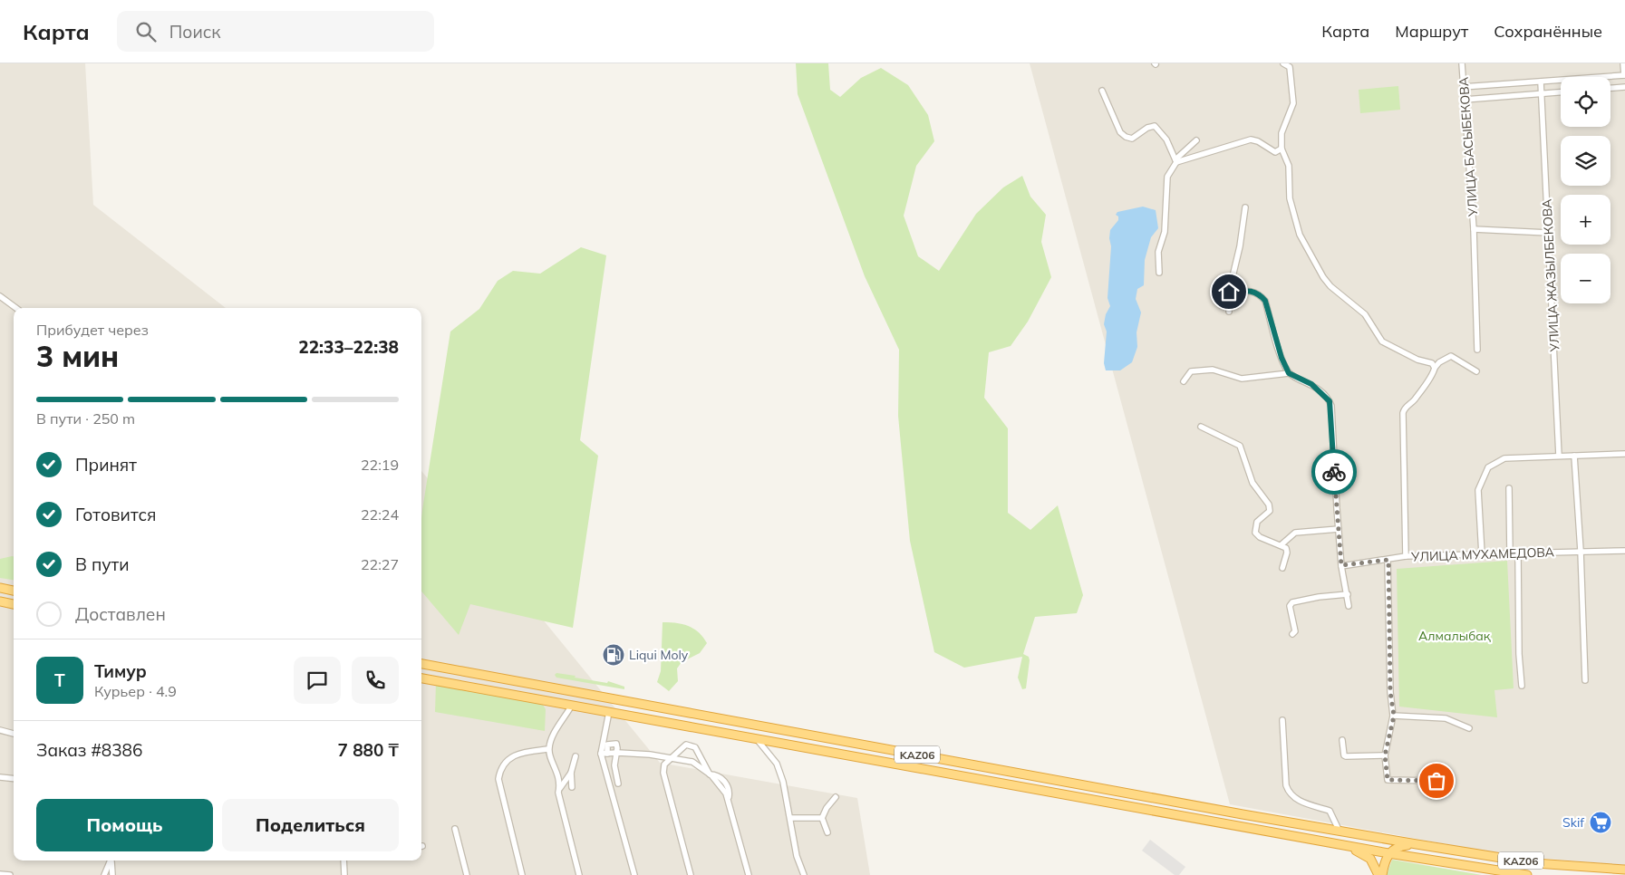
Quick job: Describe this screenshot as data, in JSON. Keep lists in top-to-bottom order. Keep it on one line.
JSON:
{"streets":{"highway":["KАZ06"],"street":["УЛИЦА БАСЫБЕКОВА","УЛИЦА ЖАЗЫЛБЕКОВА","УЛИЦА МУХАМЕДОВА"]},"parks":["Алмалыбақ"],"places":{"fuel station":["Liqui Moly"],"supermarket":["Skif"]},"page":{"header":"Карта","search":"Поиск","nav":["Карта","Маршрут","Сохранённые"],"map_buttons":["+","−"],"heading":["3 мин","Прибудет через","22:33–22:38"],"panel":["Тимур","Курьер · 4.9","Заказ #8386","7 880 ₸"],"bar":"В пути · 250 m","list":[["Принят","22:19"],["Готовится","22:24"],["В пути","22:27"],"Доставлен"],"round":"Т","buttons":["Помощь","Поделиться"]}}
